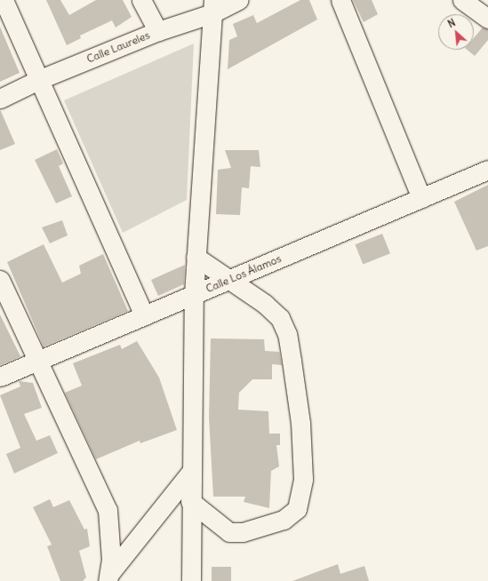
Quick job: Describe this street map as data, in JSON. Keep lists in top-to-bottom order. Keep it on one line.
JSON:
{"streets":{"street":["Calle Laureles","Calle Los Álamos"]},"north":"top left"}
